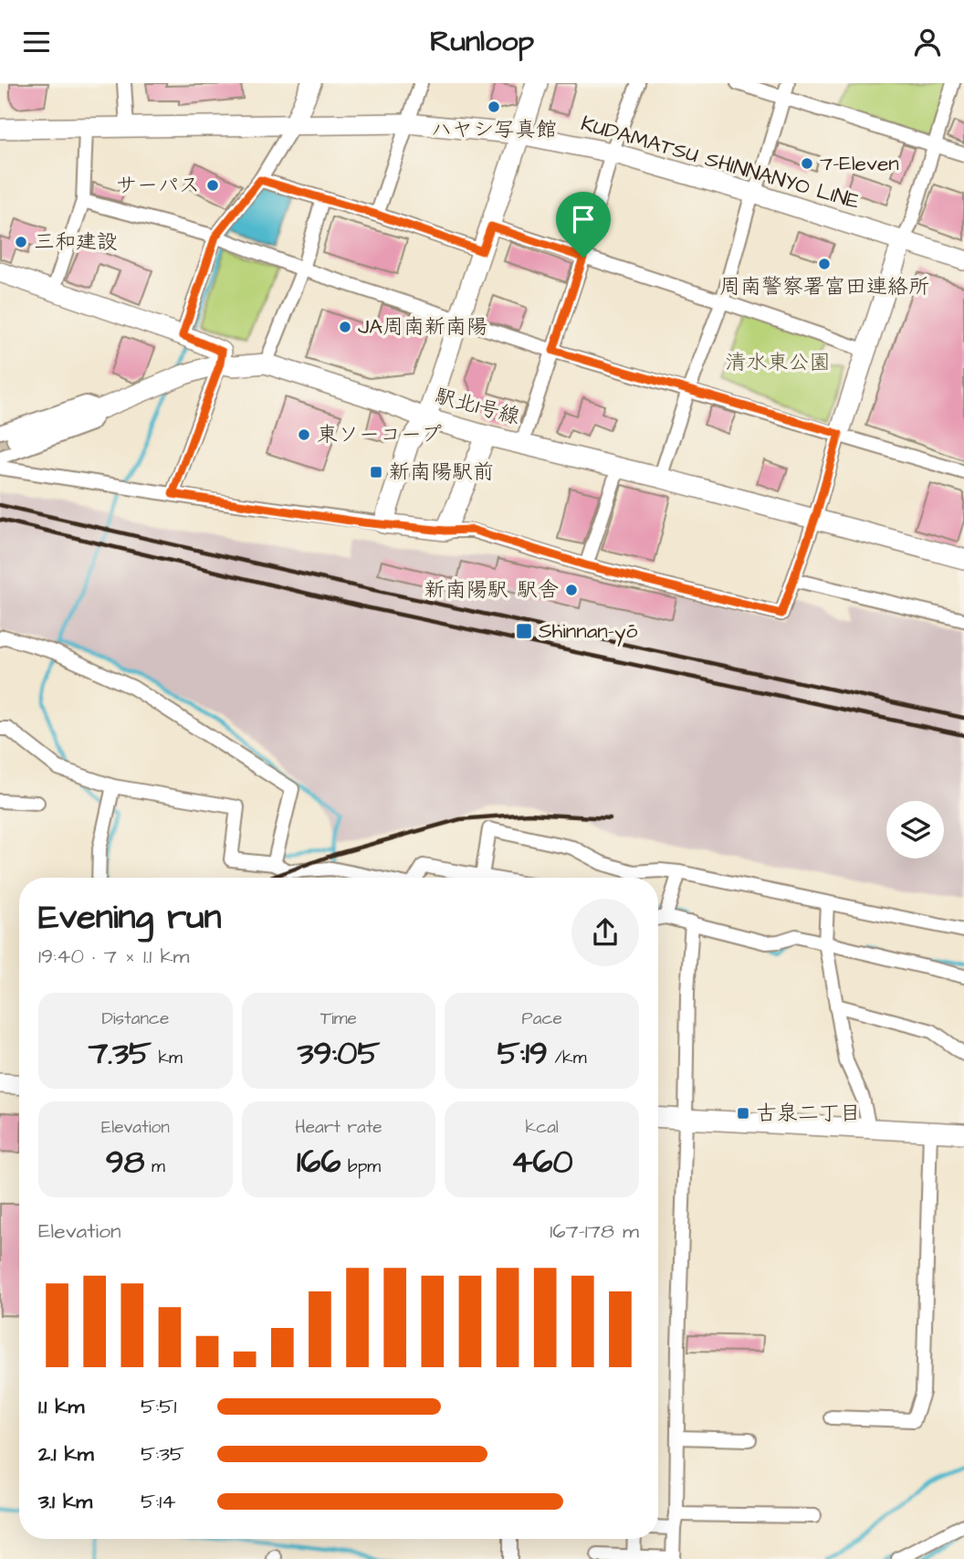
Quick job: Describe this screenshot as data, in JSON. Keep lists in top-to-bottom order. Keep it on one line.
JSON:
{"streets":{"main road":["KUDAMATSU SHINNANYO LINE","駅北1号線"]},"parks":["清水東公園"],"places":{"other":["ハヤシ写真館","7-Eleven","サーパス","三和建設","周南警察署富田連絡所","JA周南新南陽","東ソーコープ","新南陽駅 駅舎"],"transit":["新南陽駅前","Shinnan-yō","古泉二丁目"]},"page":{"header":"Runloop","heading":["Evening run","19:40 · 7 × 1.1 km"],"stats":[["Distance","7.35 km"],["Time","39:05"],["Pace","5:19 /km"],["Elevation","98 m"],["Heart rate","166 bpm"],["kcal","460"]],"chart":["Elevation","167–178 m"],"list":[{"name":"1.1 km","note":"5:51"},{"name":"2.1 km","note":"5:35"},{"name":"3.1 km","note":"5:14"}]}}
